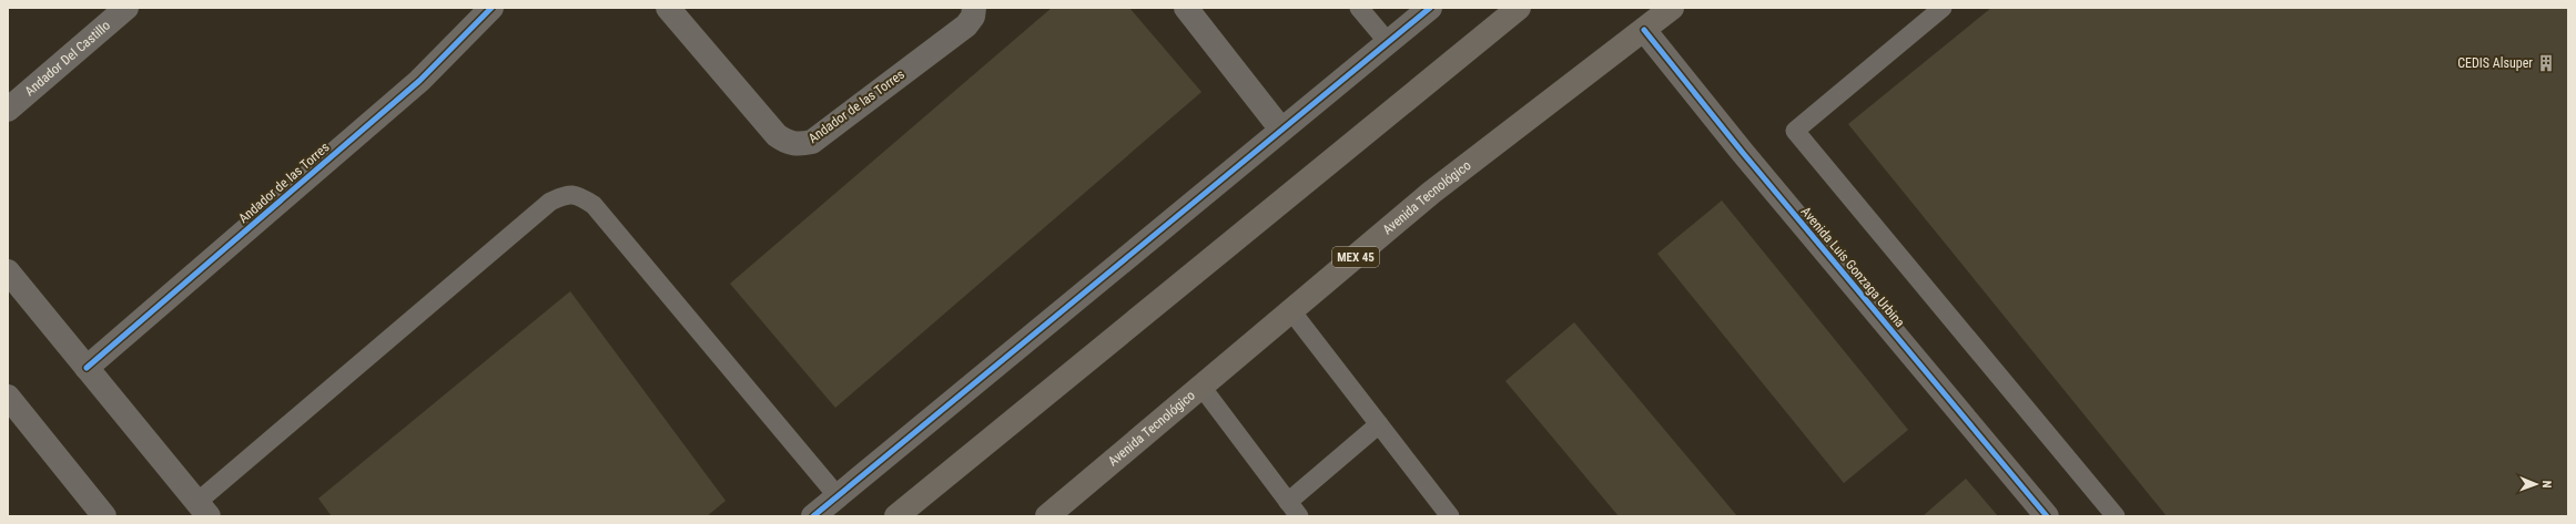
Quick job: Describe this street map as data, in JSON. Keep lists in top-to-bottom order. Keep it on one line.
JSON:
{"streets":{"main road":["Avenida Tecnológico","MEX 45"],"street":["Andador Del Castillo","Andador de las Torres","Avenida Luis Gonzaga Urbina"]},"crossings":[["Avenida Tecnológico","Avenida Luis Gonzaga Urbina"]],"places":{"building":["CEDIS Alsuper"]},"north":"right"}
